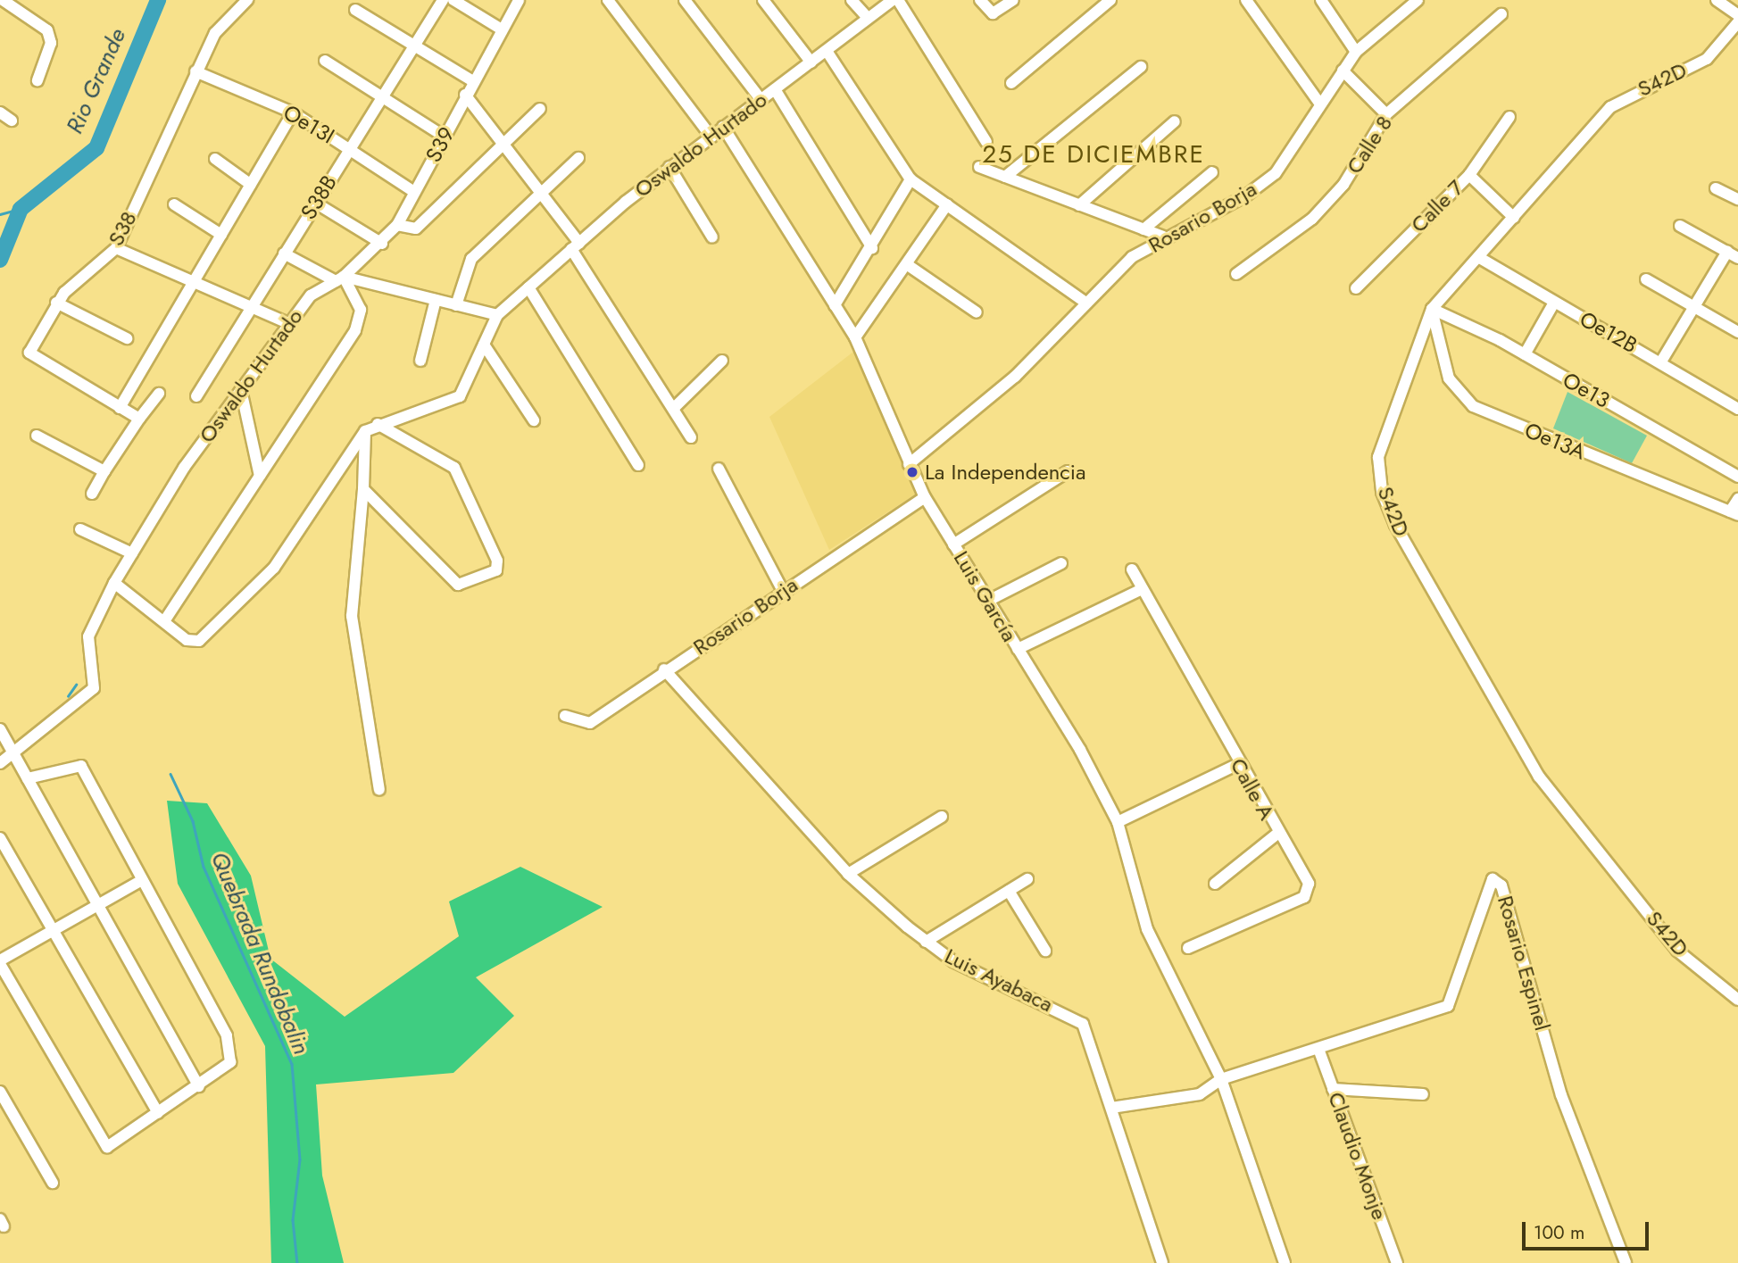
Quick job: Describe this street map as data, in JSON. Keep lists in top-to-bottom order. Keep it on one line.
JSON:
{"streets":{"street":["S42D","Oe13I","S39","Oswaldo Hurtado","Calle 8","S38B","Calle 7","Rosario Borja","S38","Oe12B","Oe13","Oe13A","Luis García","Calle A","Rosario Espinel","Luis Ayabaca","Claudio Monje"]},"crossings":[["S42D","Oe12B"],["S42D","Oe13"],["S42D","Oe13A"],["Oe13I","S39"],["Oe13I","S38B"],["Oe13I","S38"],["S39","Oswaldo Hurtado"],["Oswaldo Hurtado","Luis García"],["Rosario Borja","Luis García"],["Rosario Borja","Luis Ayabaca"],["Oe13","Oe13A"],["Luis García","Rosario Espinel"],["Rosario Espinel","Claudio Monje"]],"districts":["25 DE DICIEMBRE"],"water":["Rio Grande","Quebrada Rundobalin"],"places":["La Independencia"],"scale_bar":"100 m"}
